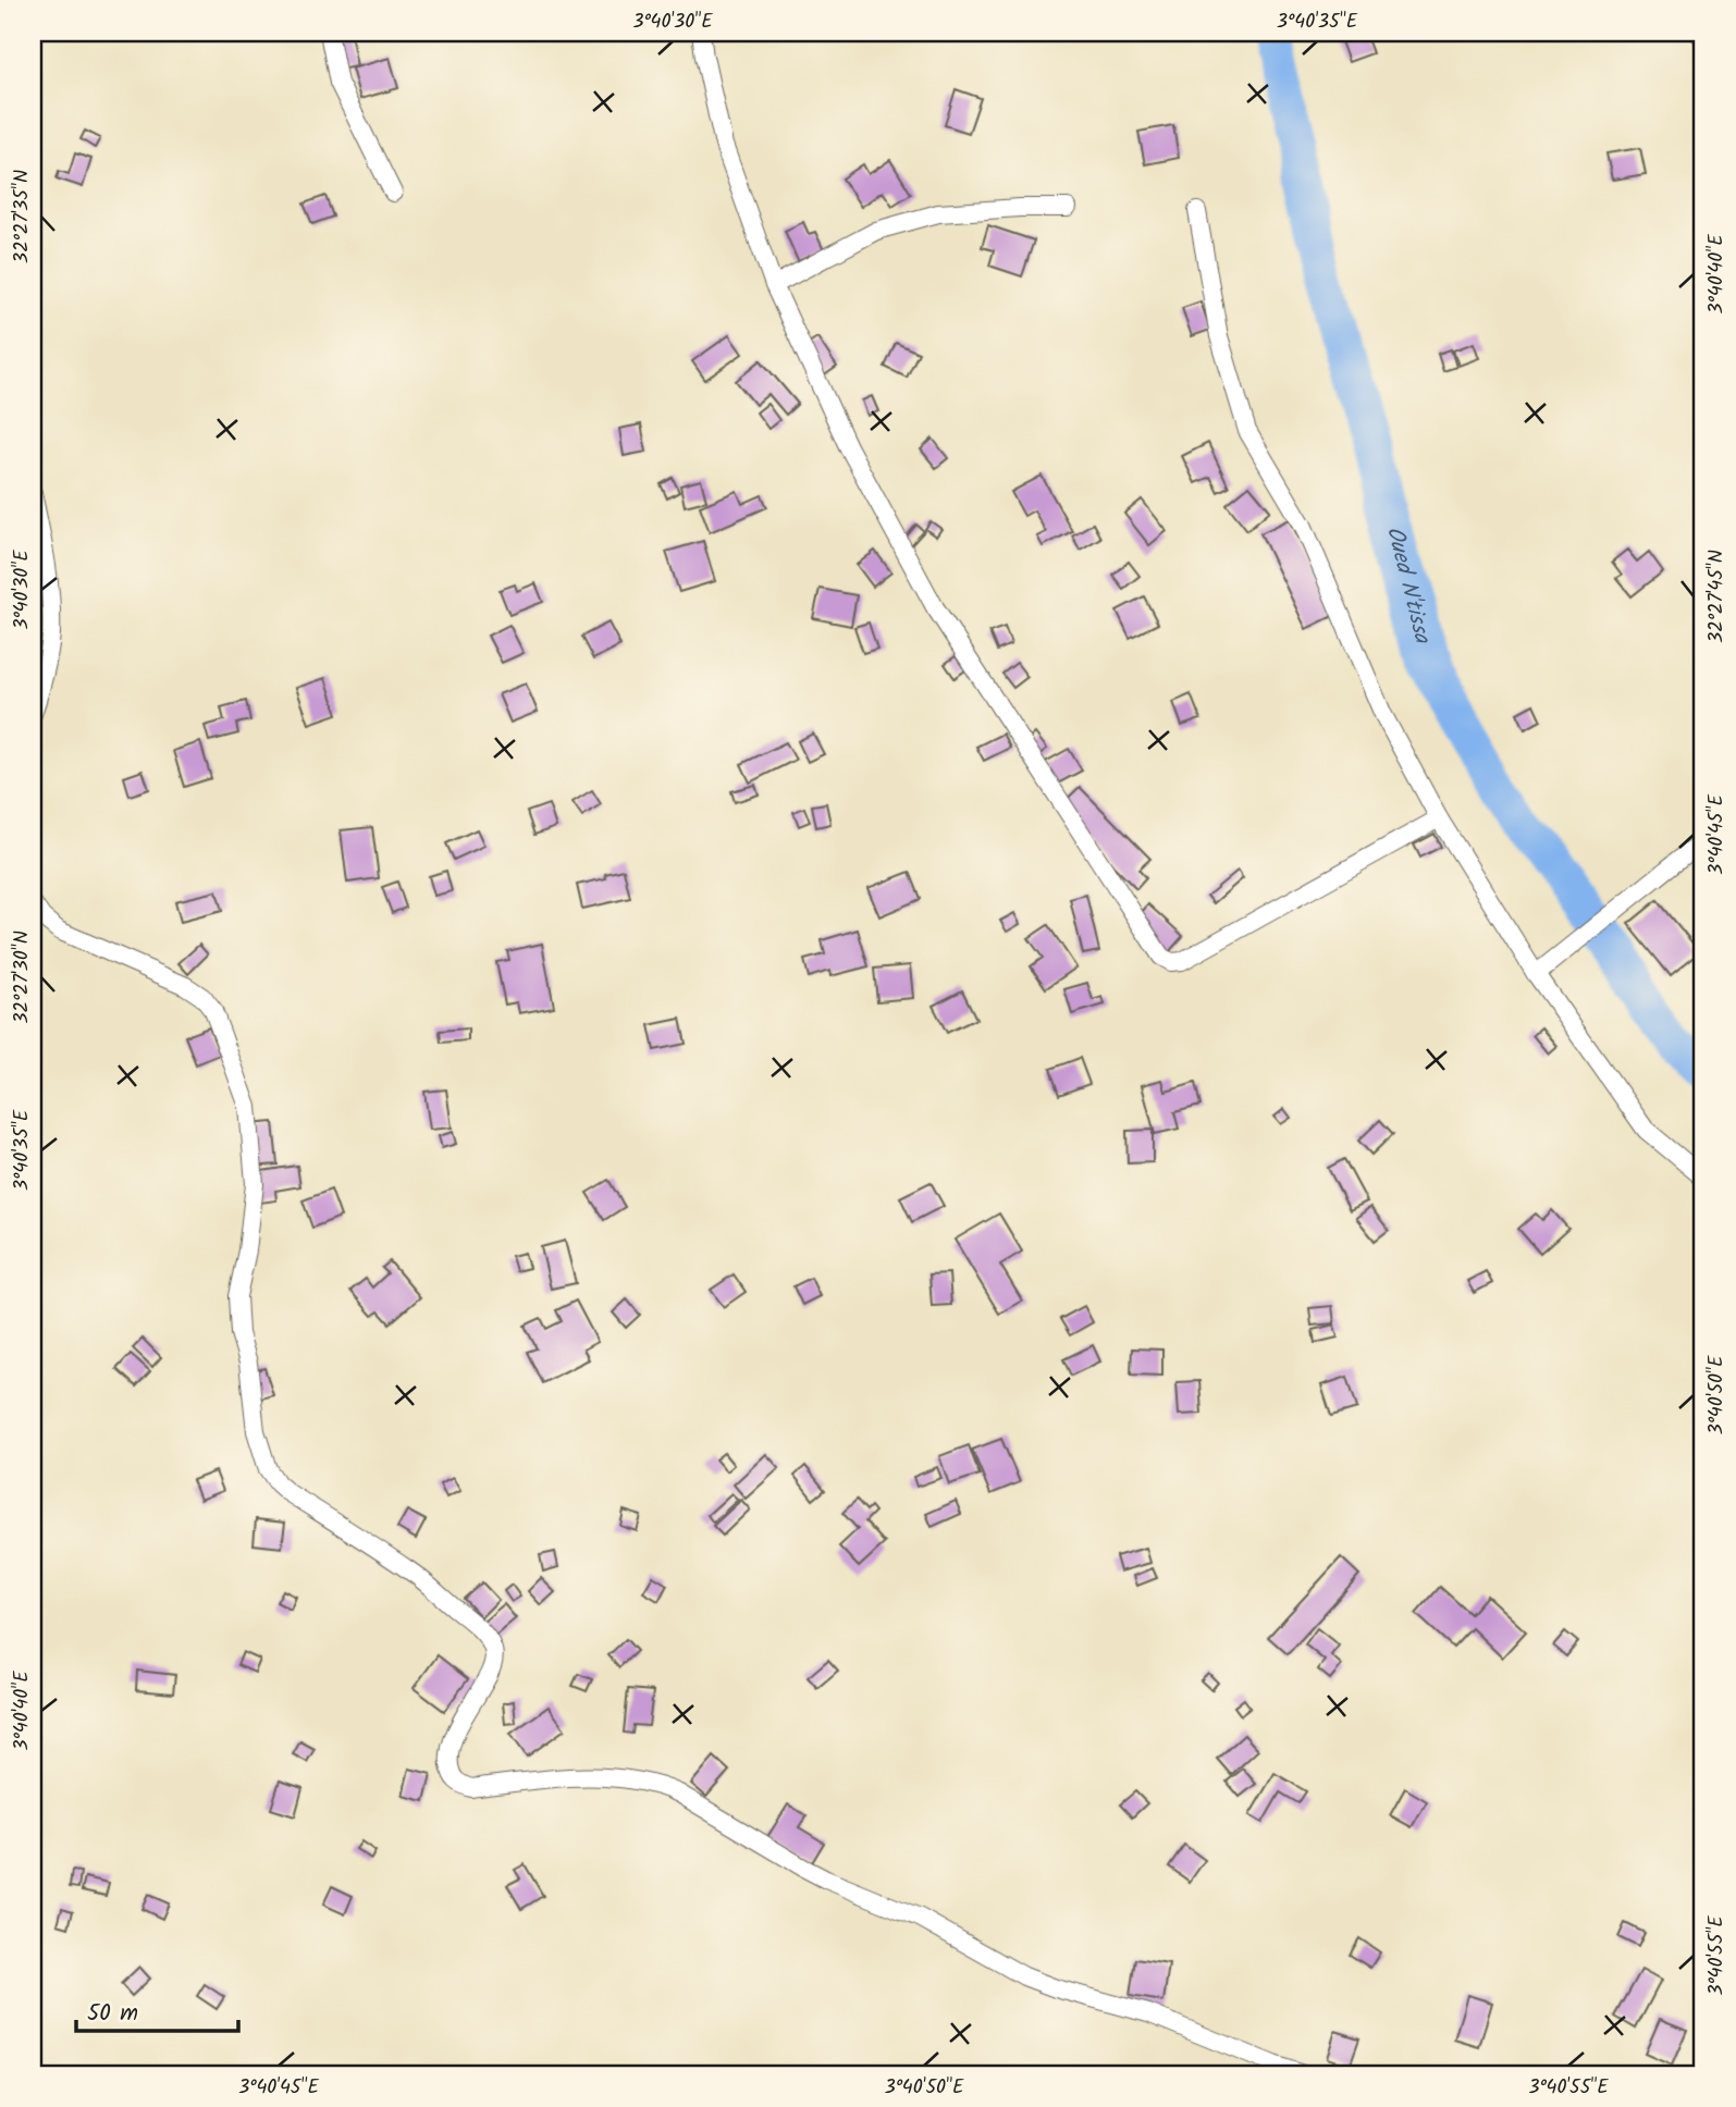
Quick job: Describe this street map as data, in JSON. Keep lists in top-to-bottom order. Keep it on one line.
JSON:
{"water":["Oued N'tissa"],"scale_bar":"50 m","coordinates":["3°40'30\"E","3°40'35\"E","32°27'35\"N","3°40'40\"E","32°27'45\"N","3°40'45\"E","32°27'30\"N","3°40'50\"E","3°40'55\"E"]}
